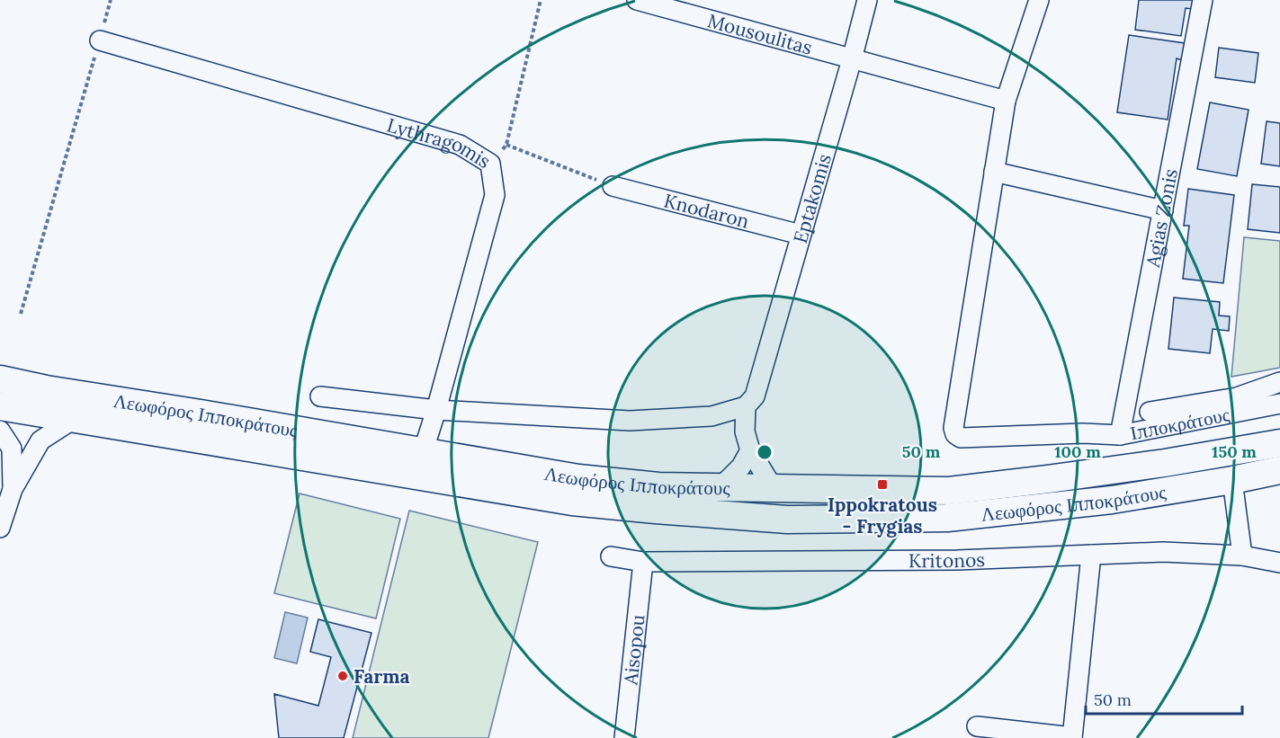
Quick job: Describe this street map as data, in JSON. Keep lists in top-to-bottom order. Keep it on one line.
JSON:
{"streets":{"main road":["Λεωφόρος Ιπποκράτους"],"street":["Mousoulitas","Lythragomis","Eptakomis","Knodaron","Agias Zonis","Ιπποκράτους","Kritonos","Aisopou"]},"crossings":[["Mousoulitas","Eptakomis"],["Lythragomis","Λεωφόρος Ιπποκράτους"],["Eptakomis","Knodaron"],["Agias Zonis","Ιπποκράτους"],["Kritonos","Aisopou"]],"places":{"transit":["Ippokratous - Frygias"],"other":["Farma"]},"scale_bar":"50 m","rings":["50 m","100 m","150 m"]}
